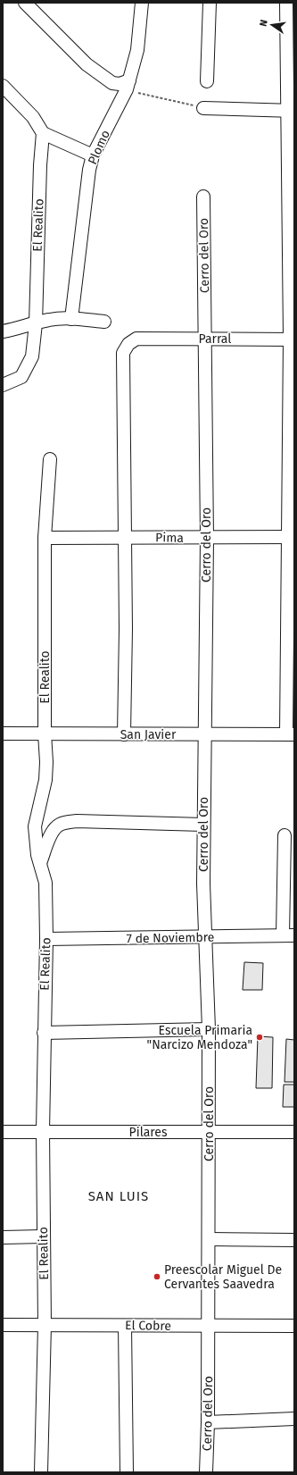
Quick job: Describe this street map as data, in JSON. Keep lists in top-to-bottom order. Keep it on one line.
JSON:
{"streets":{"street":["Plomo","El Realito","Cerro del Oro","Parral","Pima","San Javier","7 de Noviembre","Pilares","El Cobre"]},"crossings":[["El Realito","Pima"],["El Realito","San Javier"],["El Realito","7 de Noviembre"],["El Realito","Pilares"],["El Realito","El Cobre"],["Cerro del Oro","Parral"],["Cerro del Oro","Pima"],["Cerro del Oro","San Javier"],["Cerro del Oro","7 de Noviembre"],["Cerro del Oro","Pilares"],["Cerro del Oro","El Cobre"],["Parral","Pima"]],"districts":["SAN LUIS"],"places":["Escuela Primaria \"Narcizo Mendoza\"","Preescolar Miguel De Cervantes Saavedra"],"north":"left"}
